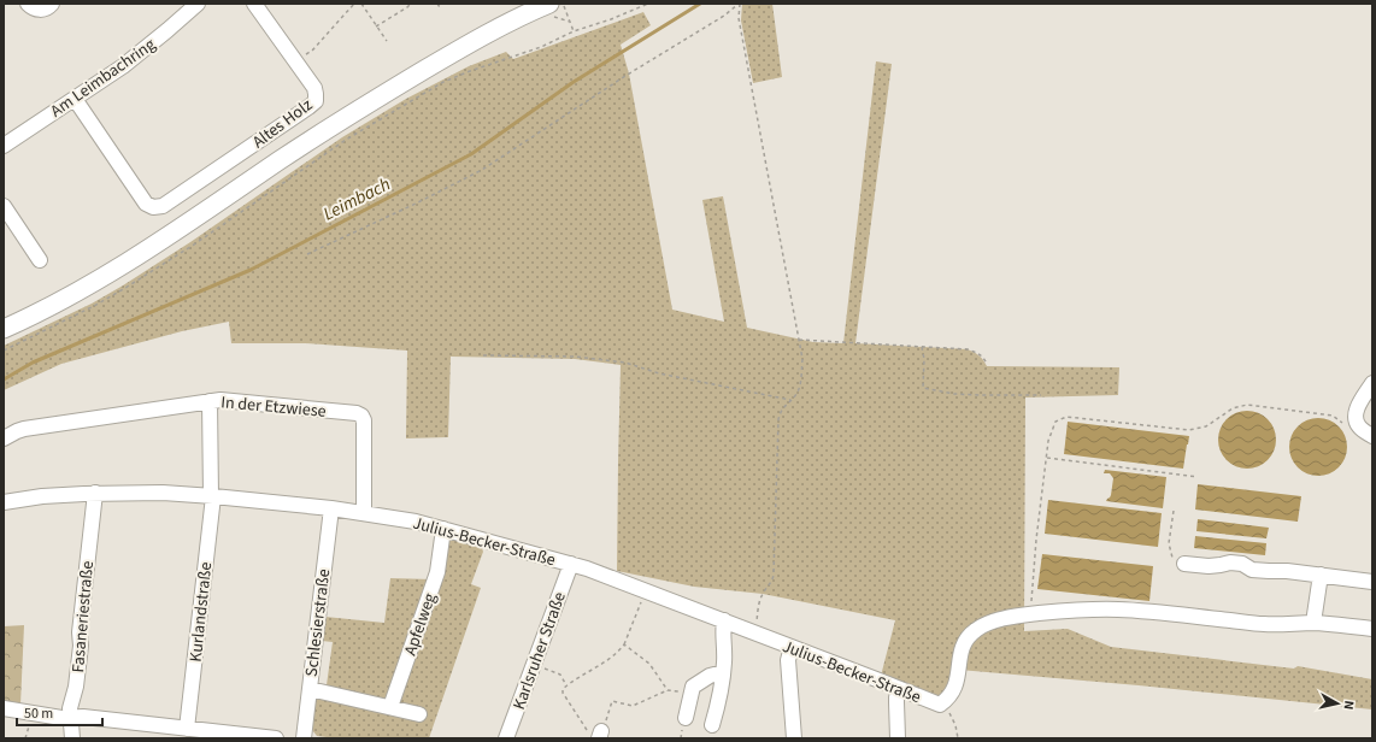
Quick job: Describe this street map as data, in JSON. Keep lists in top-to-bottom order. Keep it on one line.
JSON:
{"streets":{"street":["Am Leimbachring","Altes Holz","In der Etzwiese","Julius-Becker-Straße","Kurlandstraße","Fasaneriestraße","Schlesierstraße","Apfelweg","Karlsruher Straße"]},"crossings":[["Am Leimbachring","Altes Holz"],["In der Etzwiese","Julius-Becker-Straße"],["In der Etzwiese","Kurlandstraße"],["Julius-Becker-Straße","Kurlandstraße"],["Julius-Becker-Straße","Fasaneriestraße"],["Julius-Becker-Straße","Schlesierstraße"],["Julius-Becker-Straße","Apfelweg"],["Julius-Becker-Straße","Karlsruher Straße"]],"water":["Leimbach"],"scale_bar":"50 m","north":"right"}
